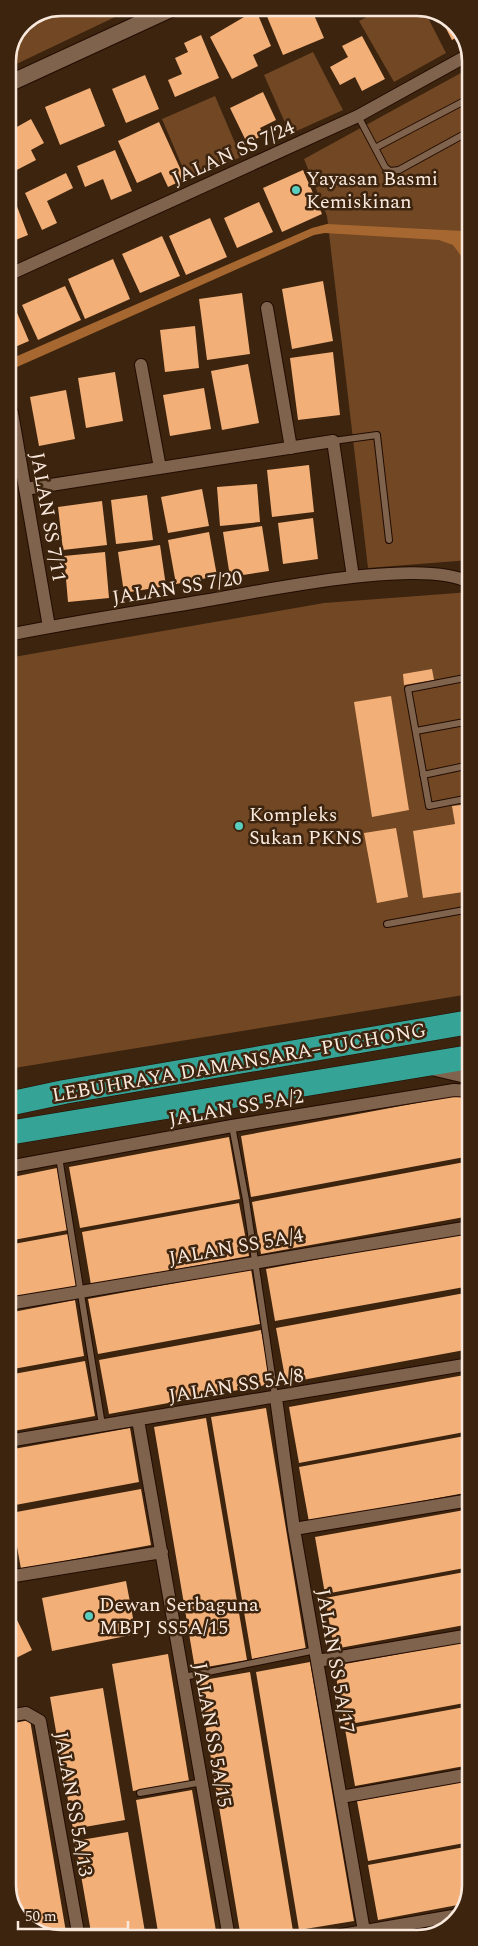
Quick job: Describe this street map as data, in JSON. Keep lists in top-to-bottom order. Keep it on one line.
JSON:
{"streets":{"highway":["LEBUHRAYA DAMANSARA–PUCHONG"],"street":["JALAN SS 7/24","JALAN SS 7/11","JALAN SS 7/20","JALAN SS 5A/2","JALAN SS 5A/4","JALAN SS 5A/8","JALAN SS 5A/17","JALAN SS 5A/15","JALAN SS 5A/13"]},"crossings":[["JALAN SS 7/11","JALAN SS 7/20"],["JALAN SS 5A/8","JALAN SS 5A/17"],["JALAN SS 5A/8","JALAN SS 5A/15"]],"places":["Yayasan Basmi Kemiskinan","Kompleks Sukan PKNS","Dewan Serbaguna MBPJ SS5A/15"],"scale_bar":"50 m"}
